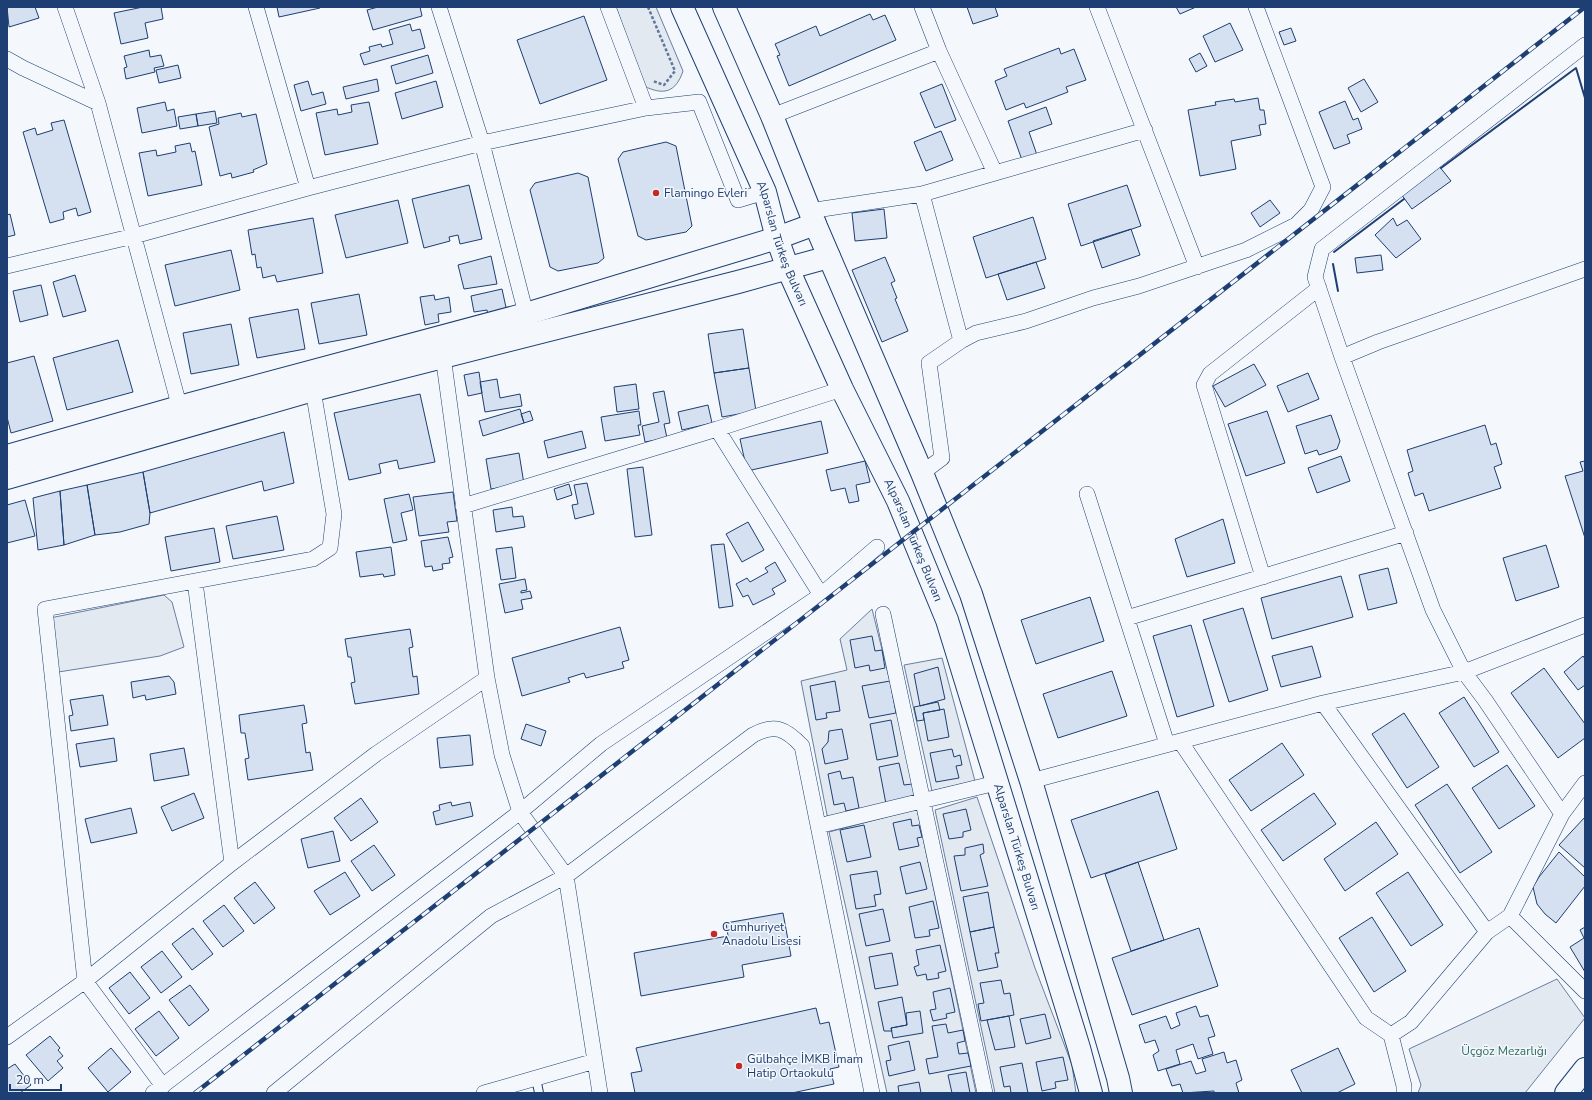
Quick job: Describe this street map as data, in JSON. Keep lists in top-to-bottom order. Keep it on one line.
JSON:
{"streets":{"main road":["Alparslan Türkeş Bulvarı"]},"parks":["Üçgöz Mezarlığı"],"places":["Flamingo Evleri","Cumhuriyet Anadolu Lisesi","Gülbahçe İMKB İmam Hatip Ortaokulu"],"scale_bar":"20 m"}
